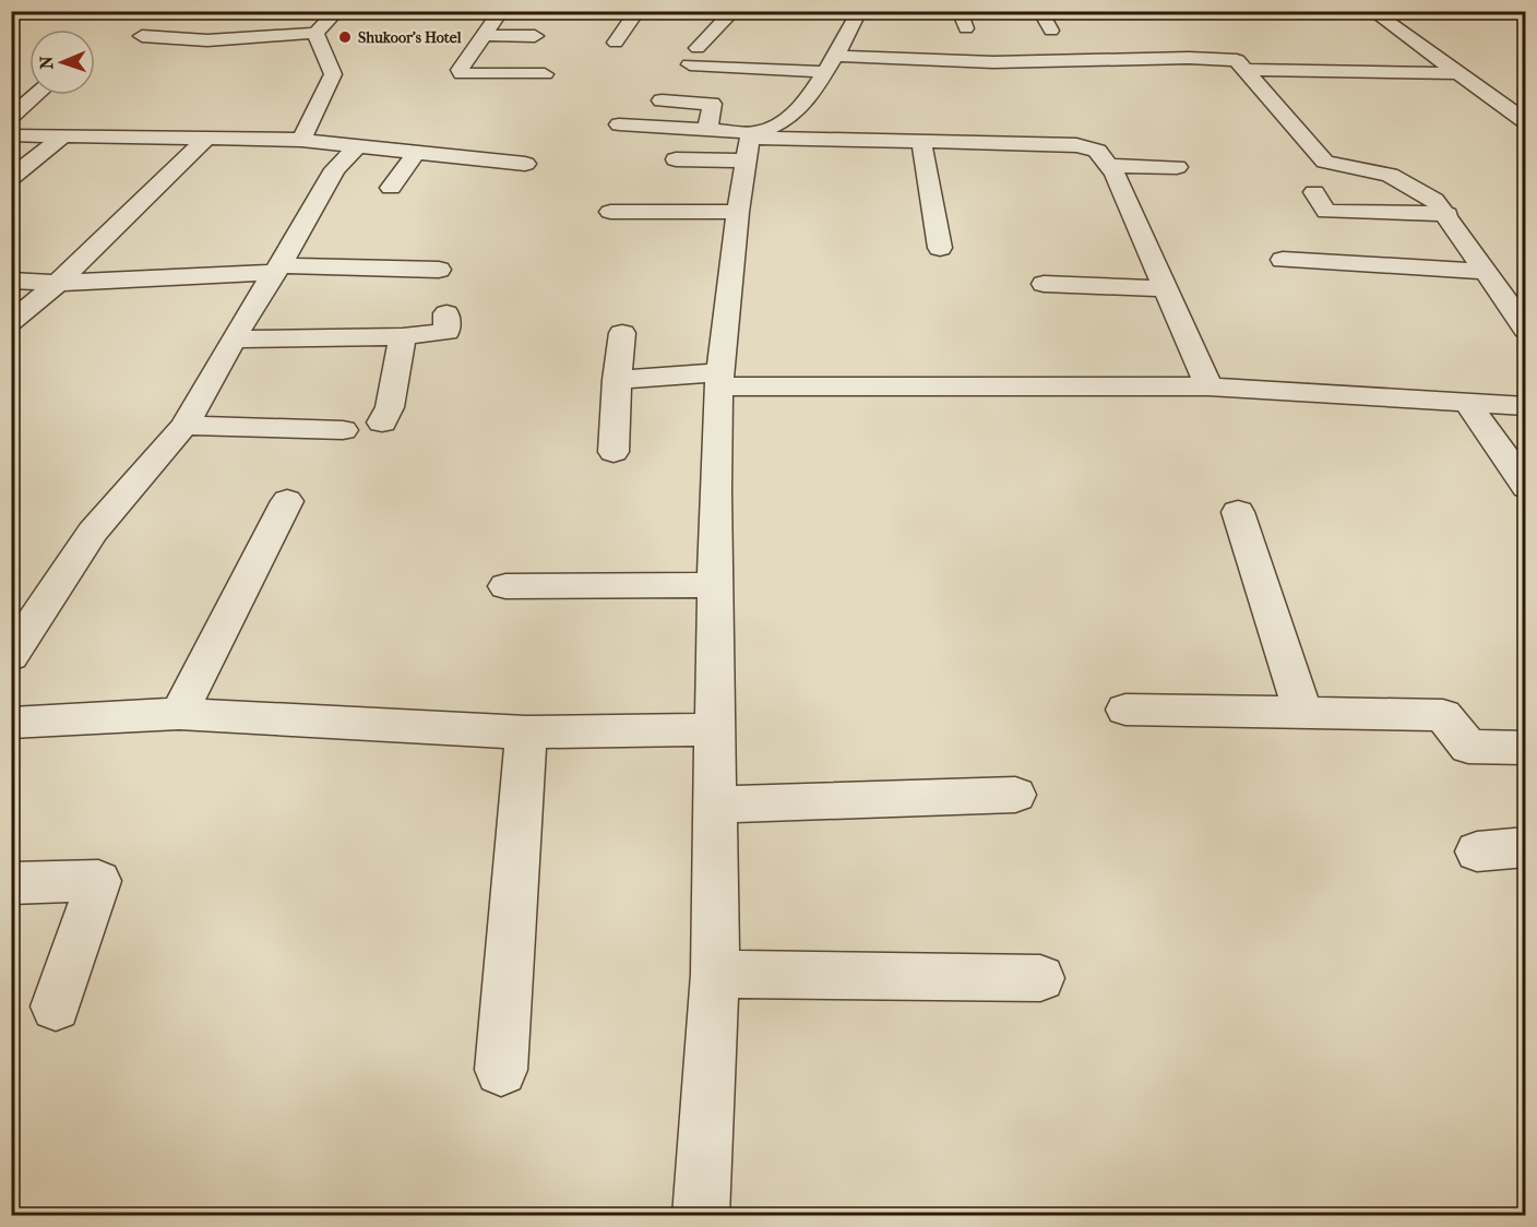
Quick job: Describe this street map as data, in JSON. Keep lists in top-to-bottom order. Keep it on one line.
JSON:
{"places":["Shukoor's Hotel"],"north":"left"}
